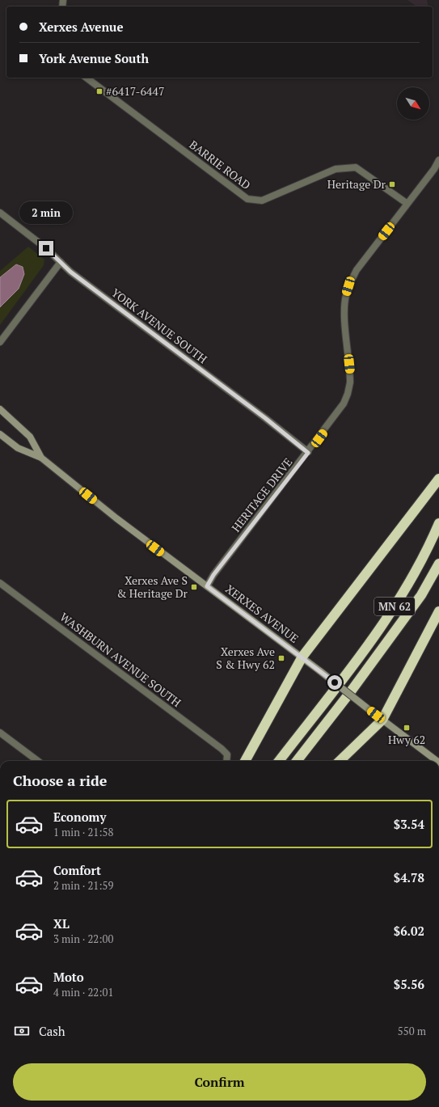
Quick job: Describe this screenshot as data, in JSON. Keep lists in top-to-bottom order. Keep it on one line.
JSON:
{"streets":{"highway":["MN 62"],"street":["BARRIE ROAD","YORK AVENUE SOUTH","HERITAGE DRIVE","XERXES AVENUE","WASHBURN AVENUE SOUTH"]},"crossings":[["BARRIE ROAD","HERITAGE DRIVE"],["YORK AVENUE SOUTH","HERITAGE DRIVE"],["HERITAGE DRIVE","XERXES AVENUE"]],"places":{"transit":["#6417-6447","Heritage Dr","Xerxes Ave S & Heritage Dr","Xerxes Ave S & Hwy 62","Hwy 62"]},"north":"bottom right","page":{"banner":["Xerxes Avenue","York Avenue South"],"bubble":"2 min","heading":"Choose a ride","list":[{"name":"Economy","note":"1 min · 21:58","value":"$3.54"},{"name":"Comfort","note":"2 min · 21:59","value":"$4.78"},{"name":"XL","note":"3 min · 22:00","value":"$6.02"},{"name":"Moto","note":"4 min · 22:01","value":"$5.56"}],"pay":["Cash","550 m"],"buttons":"Confirm"}}
